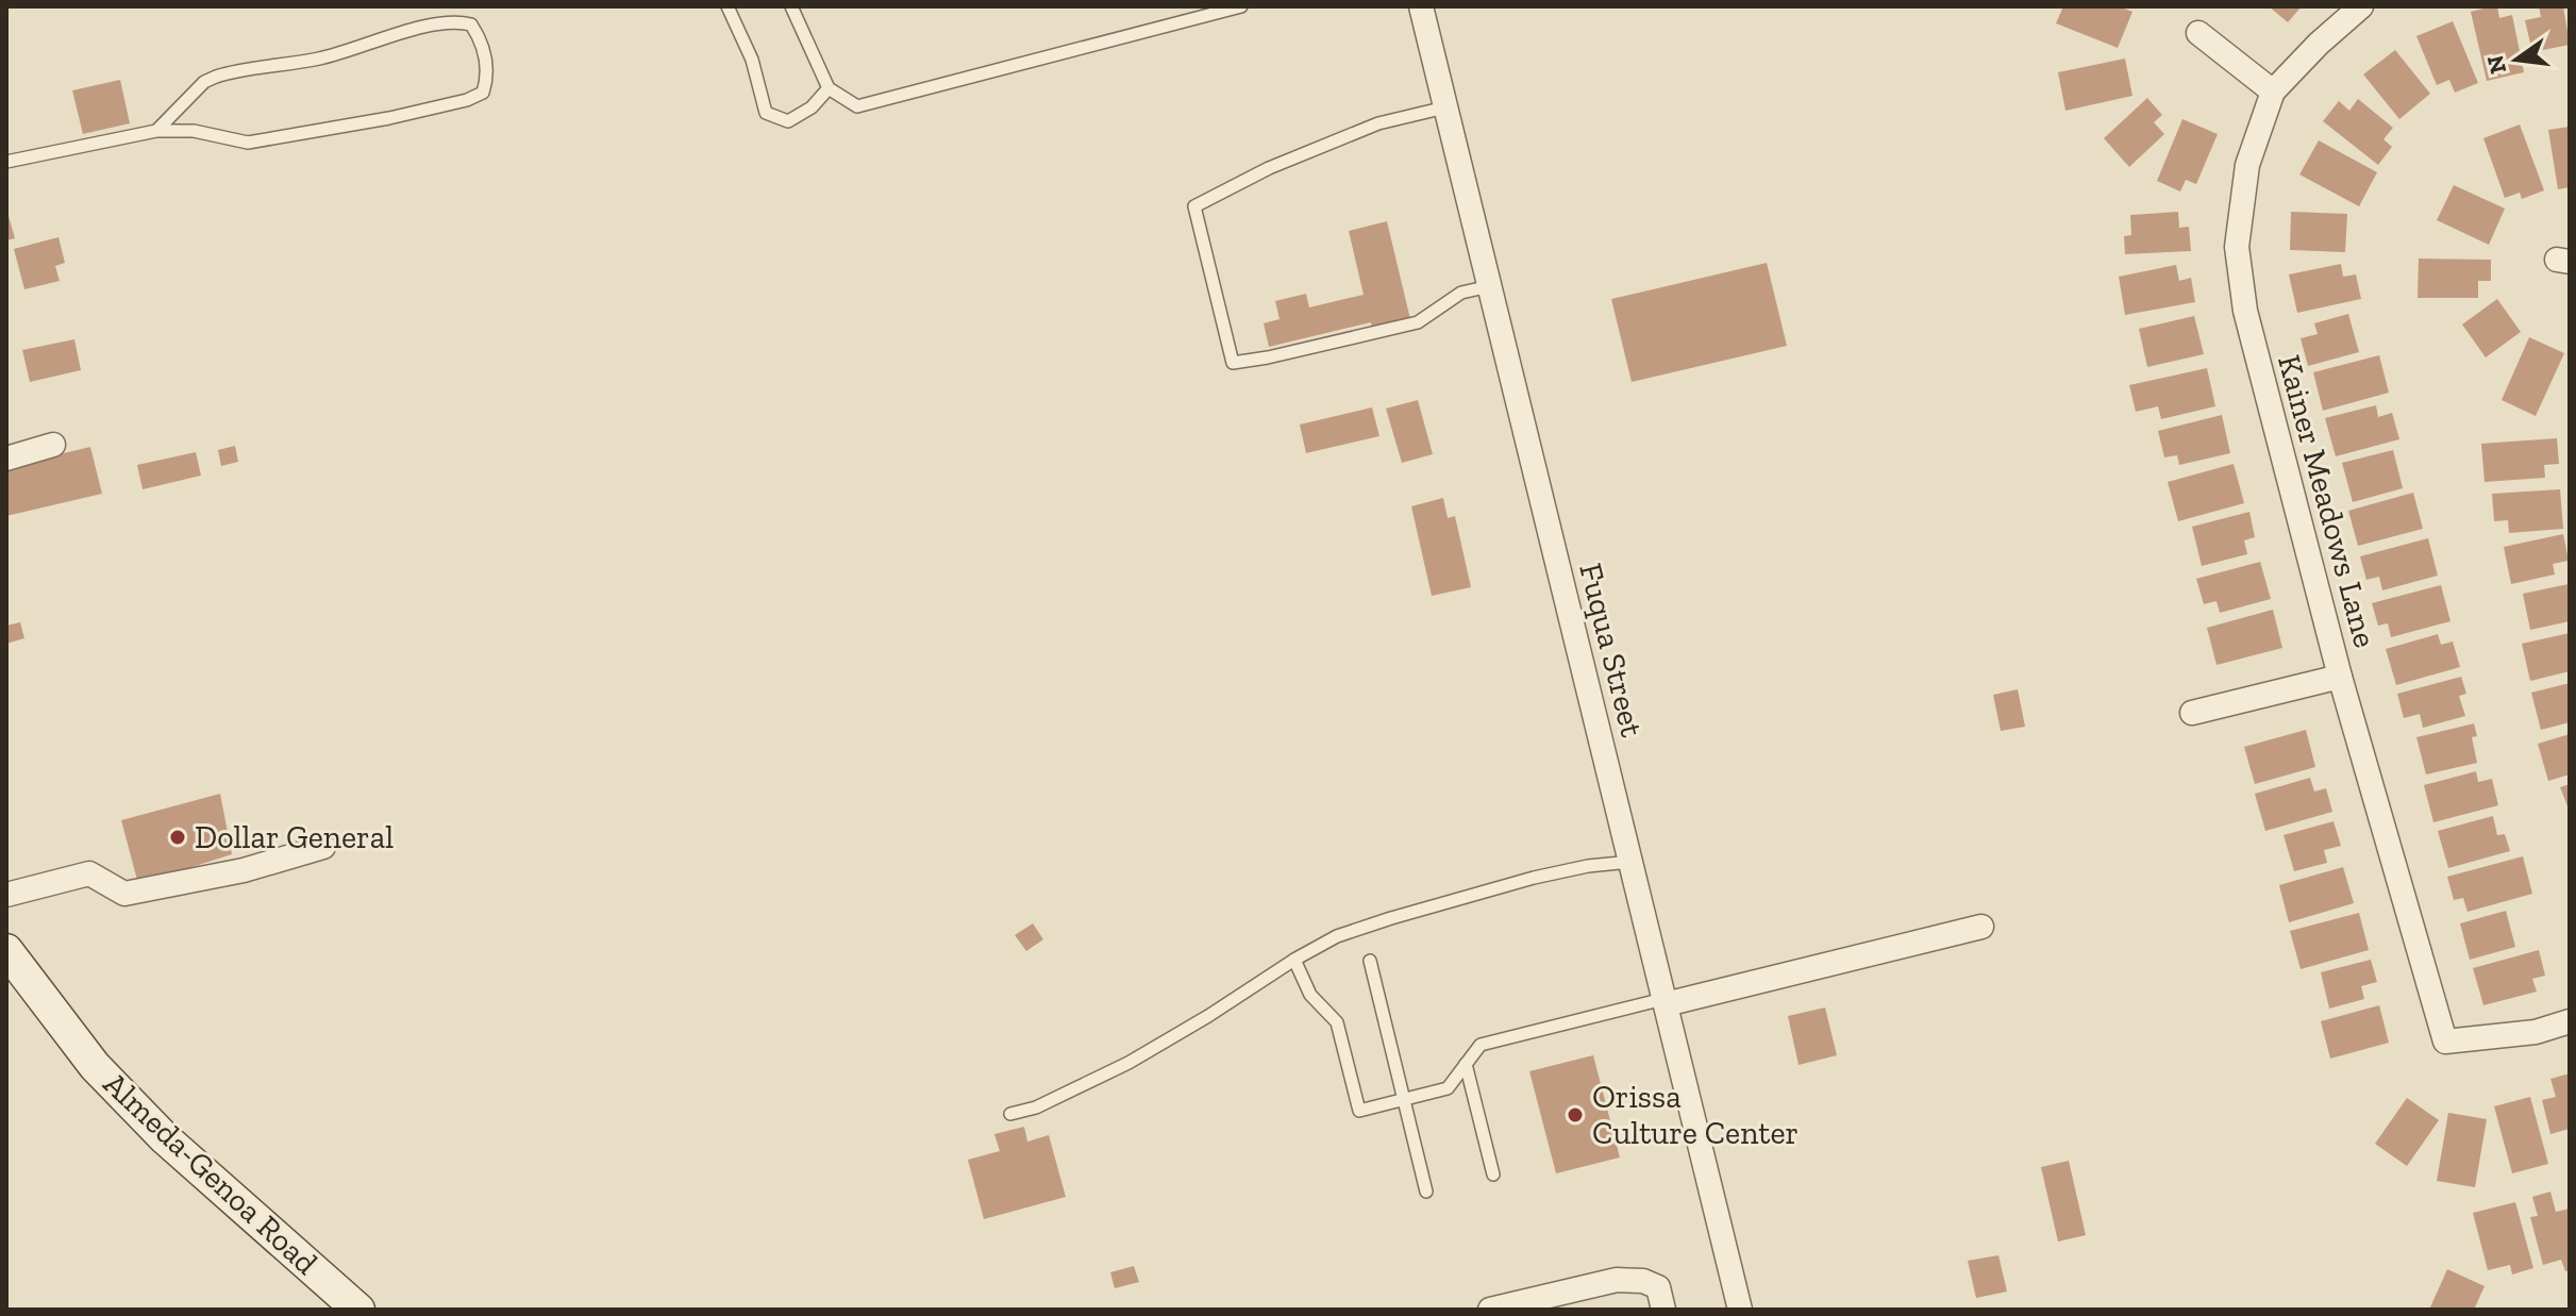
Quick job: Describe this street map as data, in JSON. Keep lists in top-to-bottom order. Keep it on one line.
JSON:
{"streets":{"main road":["Almeda-Genoa Road"],"street":["Kainer Meadows Lane","Fuqua Street"]},"places":["Dollar General","Orissa Culture Center"],"north":"left"}
